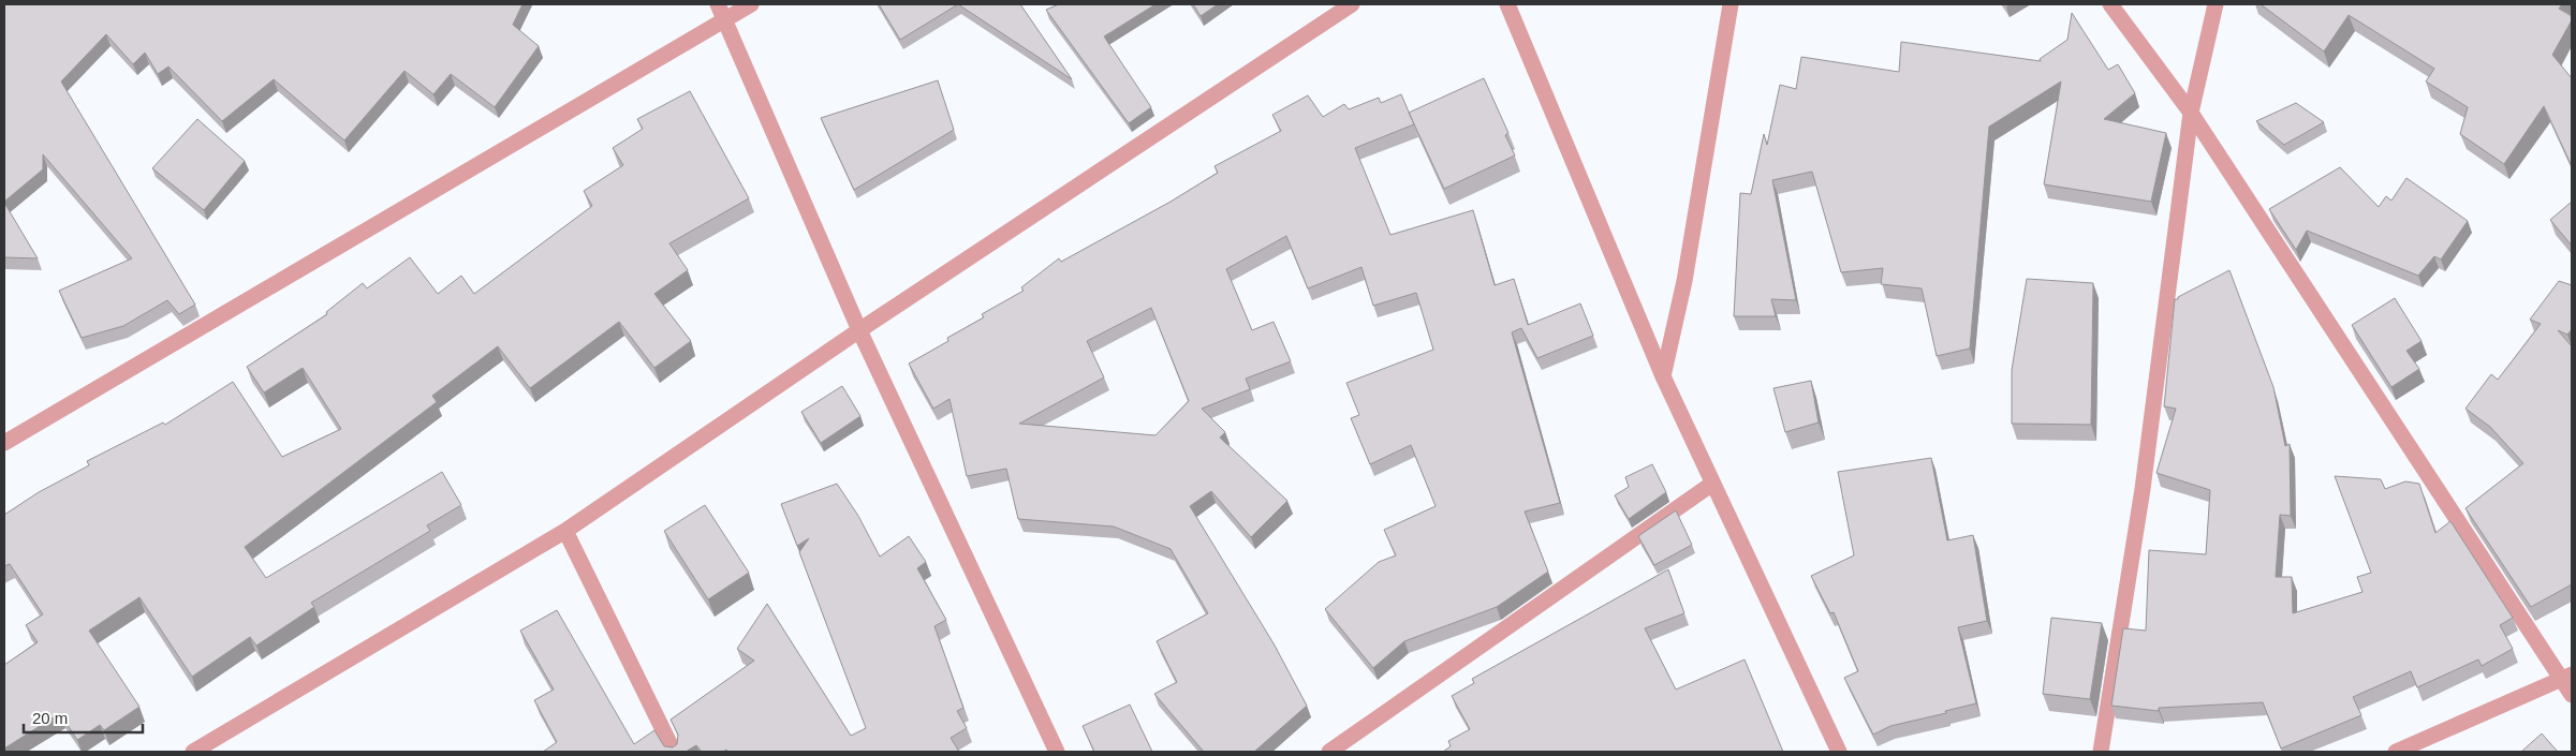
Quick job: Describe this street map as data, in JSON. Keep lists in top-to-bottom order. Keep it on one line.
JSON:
{"scale_bar":"20 m"}
